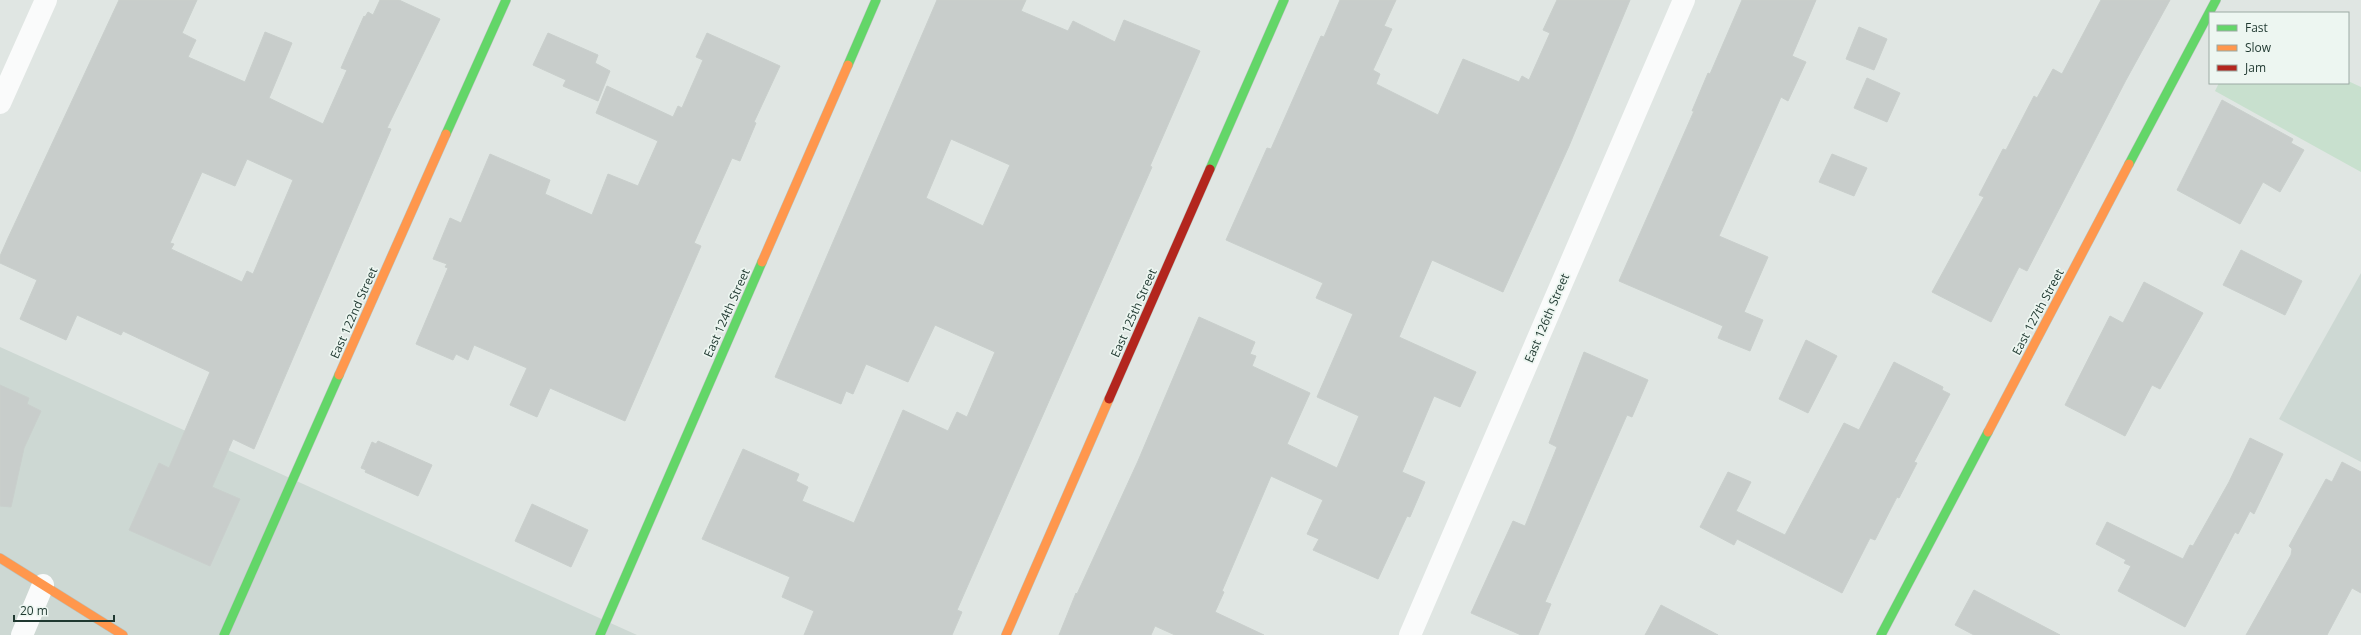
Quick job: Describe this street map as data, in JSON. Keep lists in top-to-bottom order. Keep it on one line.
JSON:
{"streets":{"street":["East 127th Street","East 122nd Street","East 124th Street","East 125th Street","East 126th Street"]},"legend":["Fast","Slow","Jam"],"scale_bar":"20 m"}
